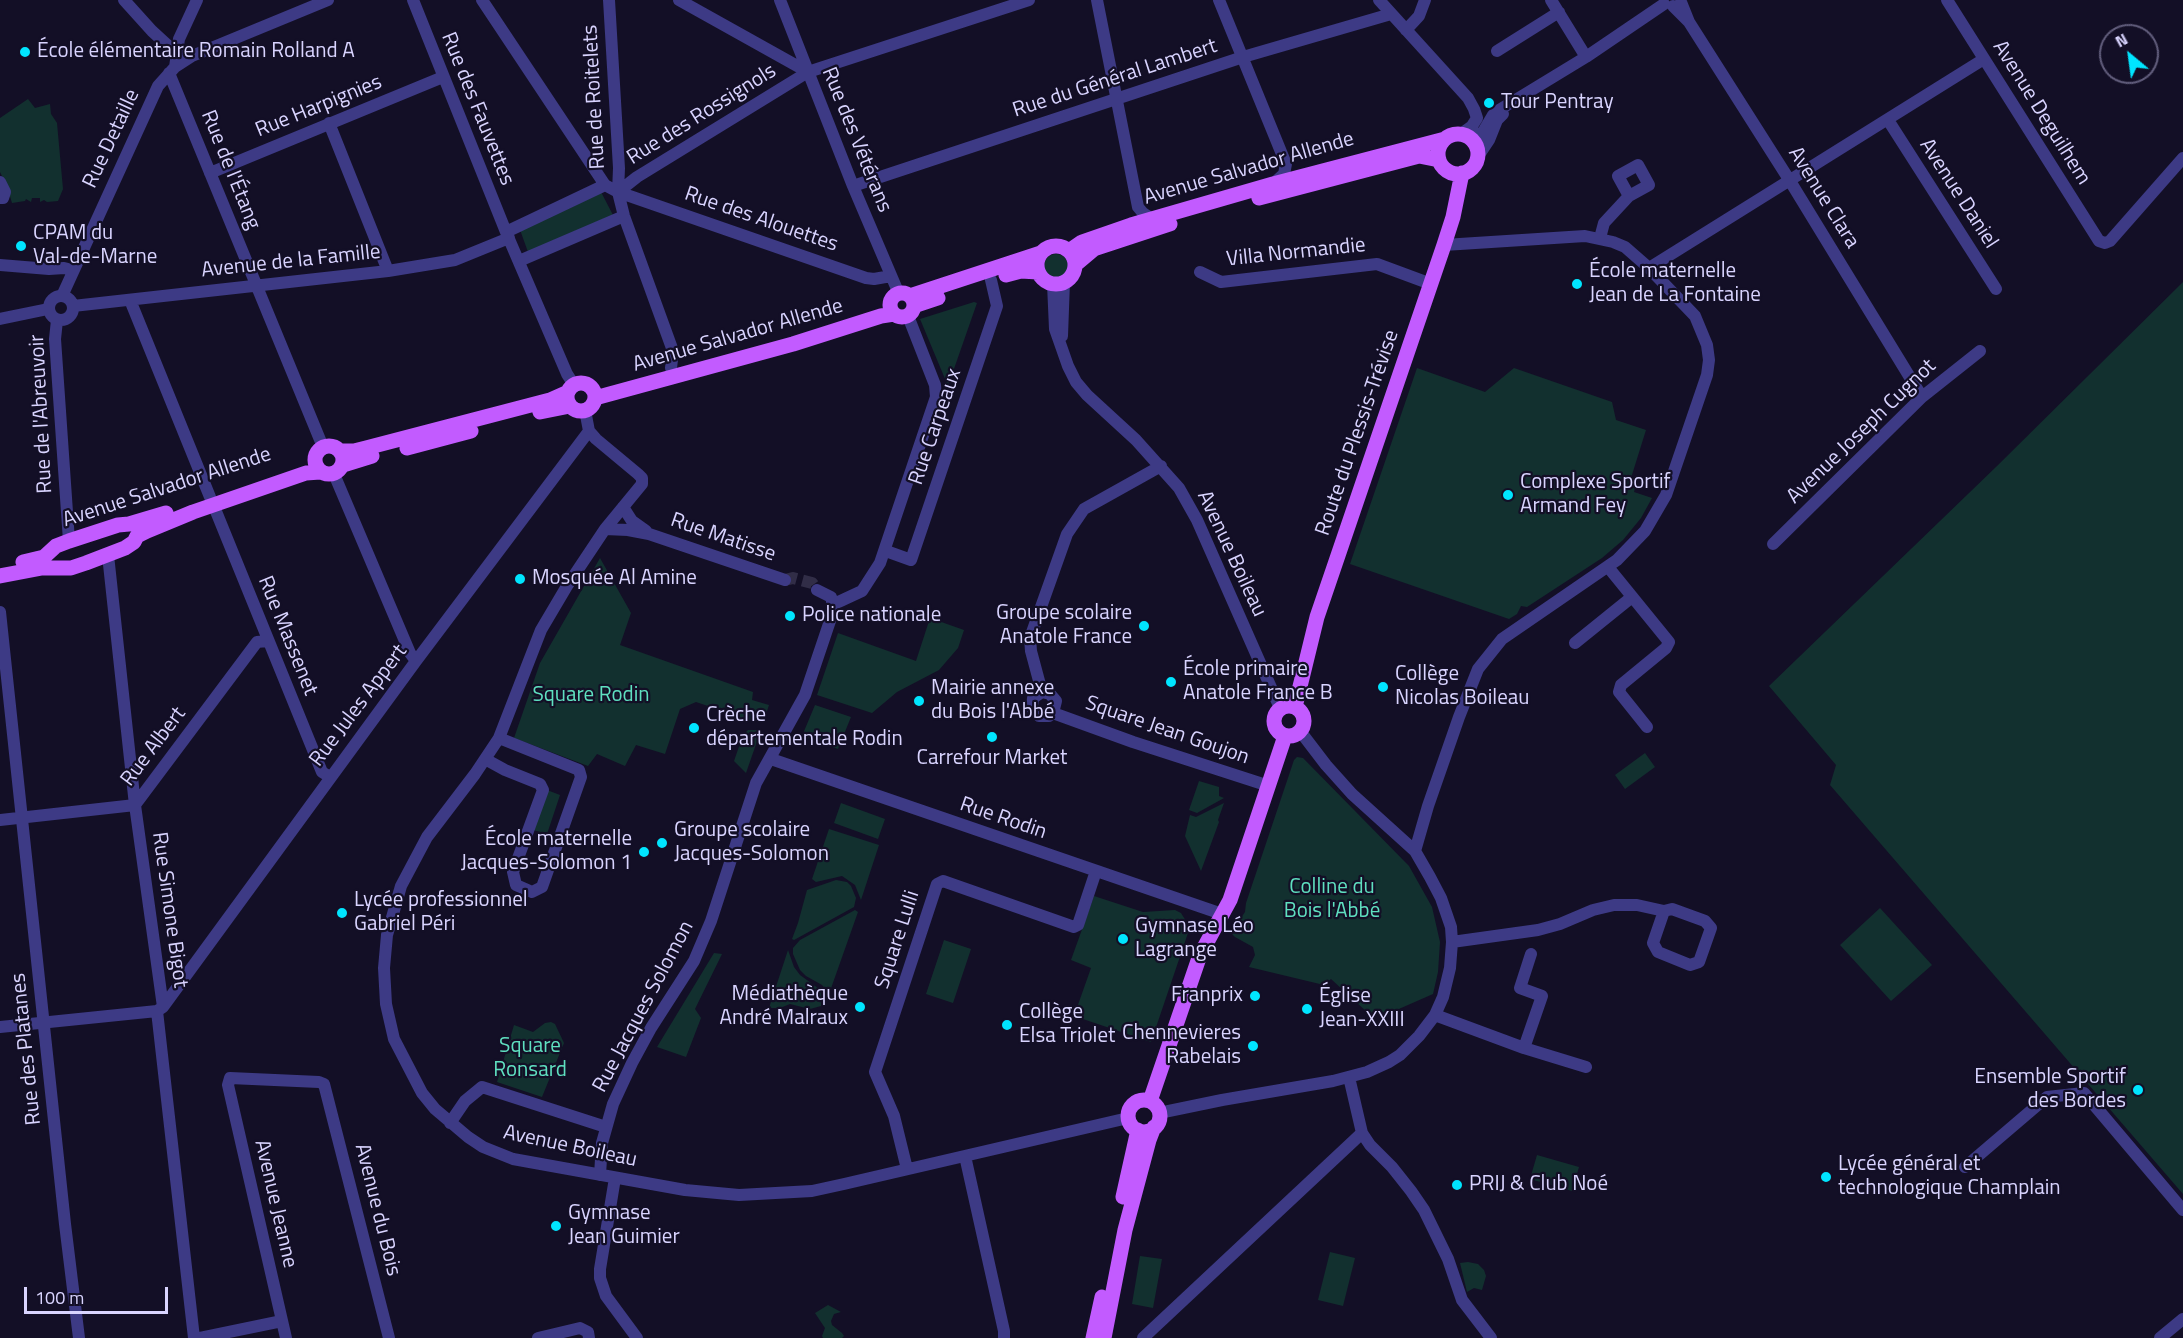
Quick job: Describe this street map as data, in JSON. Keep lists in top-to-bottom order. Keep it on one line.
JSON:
{"streets":{"main road":["Avenue Salvador Allende","Route du Plessis-Trévise"],"street":["Rue du Général Lambert","Rue de Roitelets","Rue Harpignies","Rue des Fauvettes","Avenue Deguilhem","Rue des Rossignols","Rue Detaille","Rue des Vétérans","Rue de l'Étang","Avenue Daniel","Avenue Clara","Rue des Alouettes","Villa Normandie","Avenue de la Famille","Rue de l'Abreuvoir","Rue Carpeaux","Avenue Joseph Cugnot","Rue Matisse","Avenue Boileau","Rue Massenet","Rue Jules Appert","Square Jean Goujon","Rue Albert","Rue Rodin","Rue Simone Bigot","Square Lulli","Rue Jacques Solomon","Rue des Platanes","Avenue Jeanne","Avenue du Bois"]},"crossings":[["Rue du Général Lambert","Rue des Vétérans"],["Rue de Roitelets","Rue des Rossignols"],["Rue de Roitelets","Avenue Salvador Allende"],["Rue de Roitelets","Rue des Alouettes"],["Rue Harpignies","Rue des Fauvettes"],["Rue Harpignies","Rue de l'Étang"],["Rue des Fauvettes","Avenue de la Famille"],["Rue des Rossignols","Rue des Vétérans"],["Rue des Rossignols","Rue des Alouettes"],["Rue Detaille","Rue de l'Étang"],["Rue Detaille","Avenue de la Famille"],["Rue Detaille","Rue de l'Abreuvoir"],["Rue des Vétérans","Avenue Salvador Allende"],["Rue des Vétérans","Rue des Alouettes"],["Rue des Vétérans","Rue Carpeaux"],["Avenue Salvador Allende","Rue de l'Étang"],["Avenue Salvador Allende","Rue de l'Abreuvoir"],["Avenue Salvador Allende","Rue Carpeaux"],["Avenue Salvador Allende","Route du Plessis-Trévise"],["Avenue Salvador Allende","Avenue Boileau"],["Avenue Salvador Allende","Rue Massenet"],["Avenue Salvador Allende","Rue Simone Bigot"],["Rue de l'Étang","Avenue de la Famille"],["Avenue Clara","Avenue Joseph Cugnot"],["Rue des Alouettes","Avenue de la Famille"],["Villa Normandie","Route du Plessis-Trévise"],["Avenue de la Famille","Rue de l'Abreuvoir"],["Avenue de la Famille","Rue Massenet"],["Rue Carpeaux","Rue Jacques Solomon"],["Route du Plessis-Trévise","Avenue Boileau"],["Avenue Boileau","Rue Jules Appert"],["Avenue Boileau","Square Jean Goujon"],["Avenue Boileau","Square Lulli"],["Avenue Boileau","Rue Jacques Solomon"],["Rue Massenet","Rue Jules Appert"],["Rue Massenet","Rue Albert"],["Rue Jules Appert","Rue Simone Bigot"],["Rue Albert","Rue Simone Bigot"],["Rue Albert","Rue des Platanes"],["Rue Rodin","Square Lulli"],["Rue Rodin","Rue Jacques Solomon"],["Avenue Jeanne","Avenue du Bois"]],"parks":["Square Rodin","Colline du Bois l'Abbé","Square Ronsard"],"places":["École élémentaire Romain Rolland A","Tour Pentray","CPAM du Val-de-Marne","École maternelle Jean de La Fontaine","Complexe Sportif Armand Fey","Mosquée Al Amine","Police nationale","Groupe scolaire Anatole France","École primaire Anatole France B","Collège Nicolas Boileau","Mairie annexe du Bois l'Abbé","Crèche départementale Rodin","Carrefour Market","Groupe scolaire Jacques-Solomon","École maternelle Jacques-Solomon 1","Lycée professionnel Gabriel Péri","Gymnase Léo Lagrange","Franprix","Médiathèque André Malraux","Église Jean-XXIII","Collège Elsa Triolet","Chennevieres Rabelais","Ensemble Sportif des Bordes","Lycée général et technologique Champlain","PRIJ & Club Noé","Gymnase Jean Guimier"],"scale_bar":"100 m","north":"top left"}
